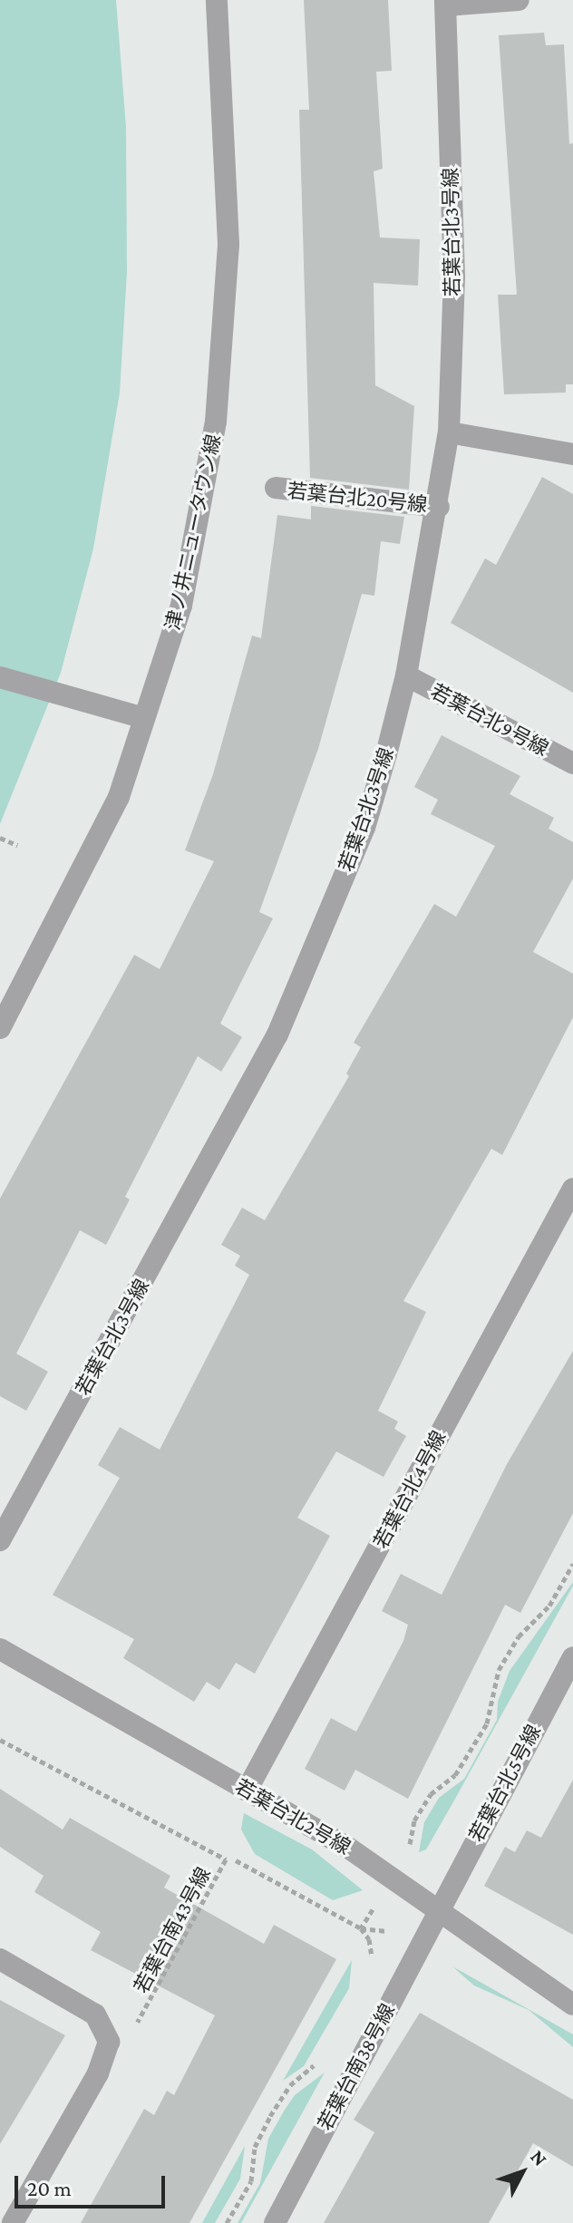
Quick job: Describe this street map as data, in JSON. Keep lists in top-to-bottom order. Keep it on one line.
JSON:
{"streets":{"street":["若葉台北3号線","若葉台北20号線","津ノ井ニュータウン線","若葉台北9号線","若葉台北4号線","若葉台北5号線","若葉台北2号線","若葉台南38号線"],"path":["若葉台南43号線"]},"crossings":[["若葉台北3号線","若葉台北20号線"],["若葉台北3号線","若葉台北9号線"],["若葉台北4号線","若葉台北2号線"],["若葉台北5号線","若葉台北2号線"],["若葉台北5号線","若葉台南38号線"],["若葉台北2号線","若葉台南38号線"]],"scale_bar":"20 m","north":"top right"}
